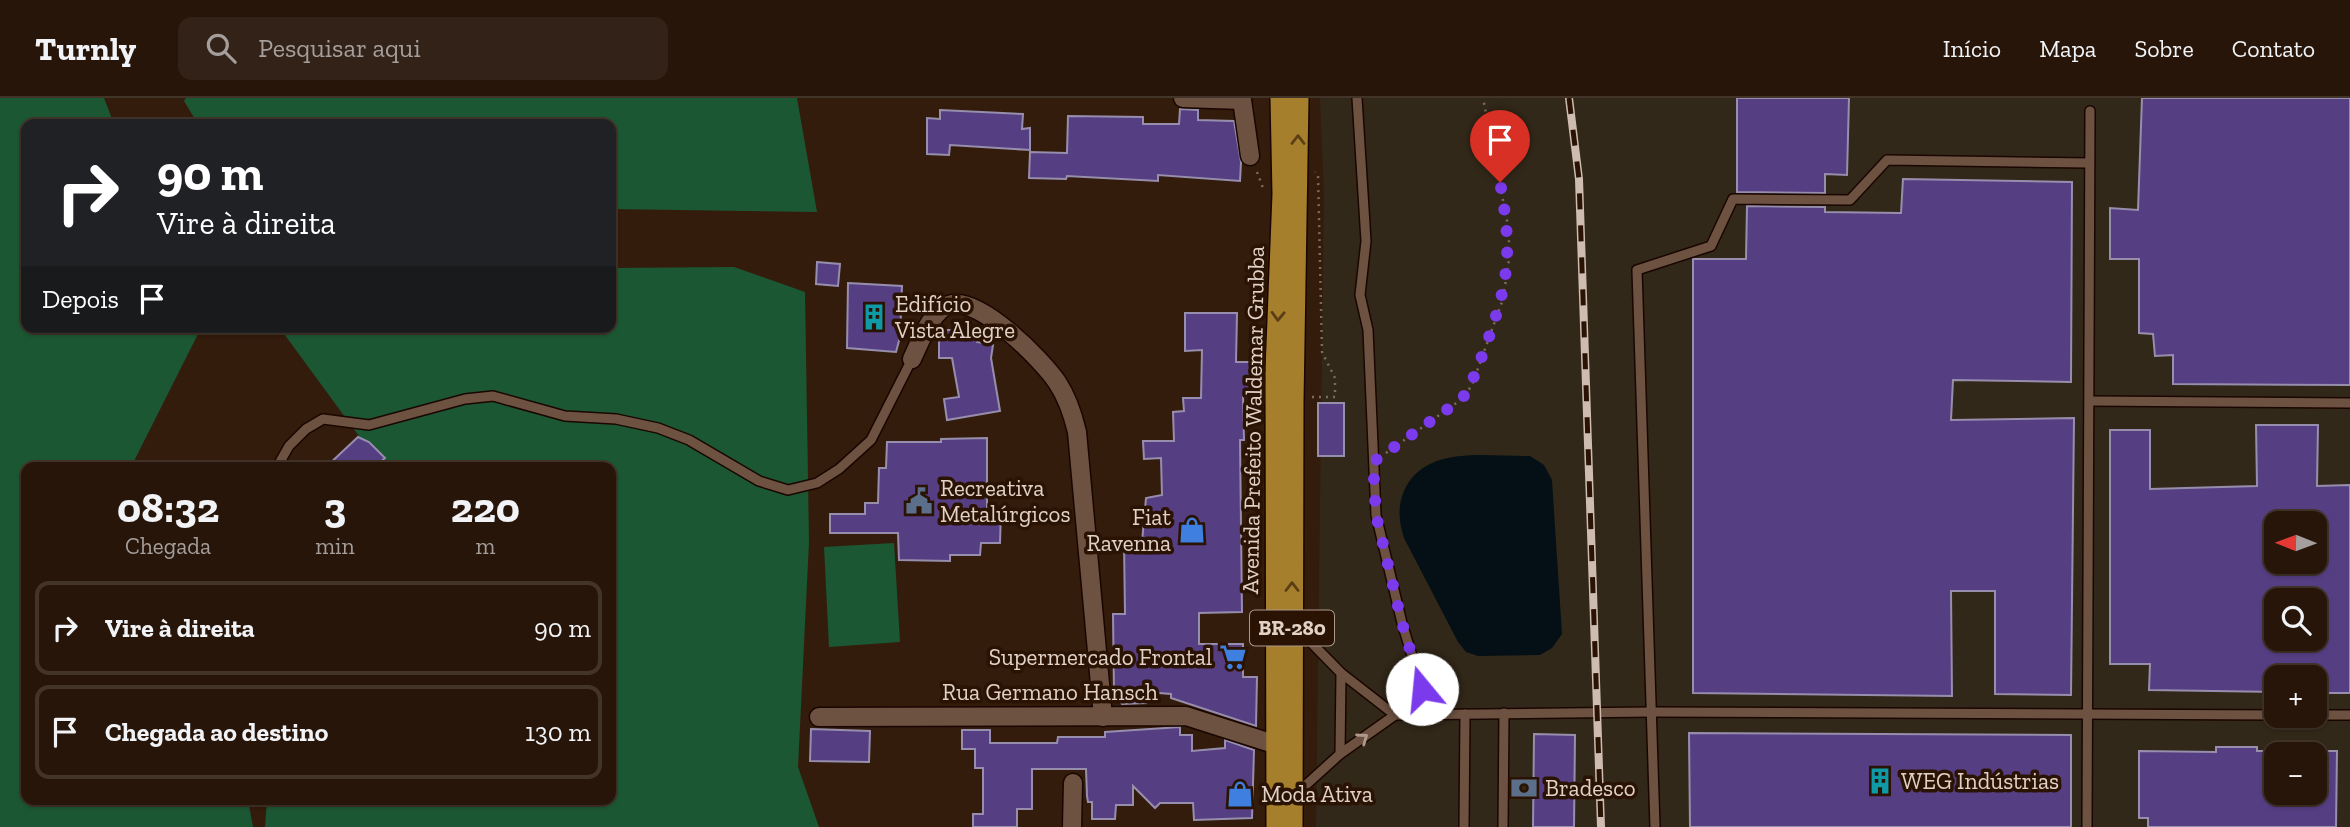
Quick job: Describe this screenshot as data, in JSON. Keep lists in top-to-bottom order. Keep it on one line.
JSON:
{"streets":{"highway":["Avenida Prefeito Waldemar Grubba","BR-280"],"street":["Rua Germano Hansch"]},"crossings":[["Avenida Prefeito Waldemar Grubba","Rua Germano Hansch"]],"places":{"building":["Edifício Vista Alegre","WEG Indústrias"],"public building":["Recreativa Metalúrgicos"],"shop":["Fiat Ravenna","Moda Ativa"],"supermarket":["Supermercado Frontal"],"bank":["Bradesco"]},"north":"left","page":{"header":"Turnly","search":"Pesquisar aqui","nav":["Início","Mapa","Sobre","Contato"],"turn":["90 m","Vire à direita"],"then":"Depois","eta":["08:32","Chegada","3","min","220","m"],"map_buttons":["+","−"],"list":[{"name":"Vire à direita","value":"90 m"},{"name":"Chegada ao destino","value":"130 m"}]}}
